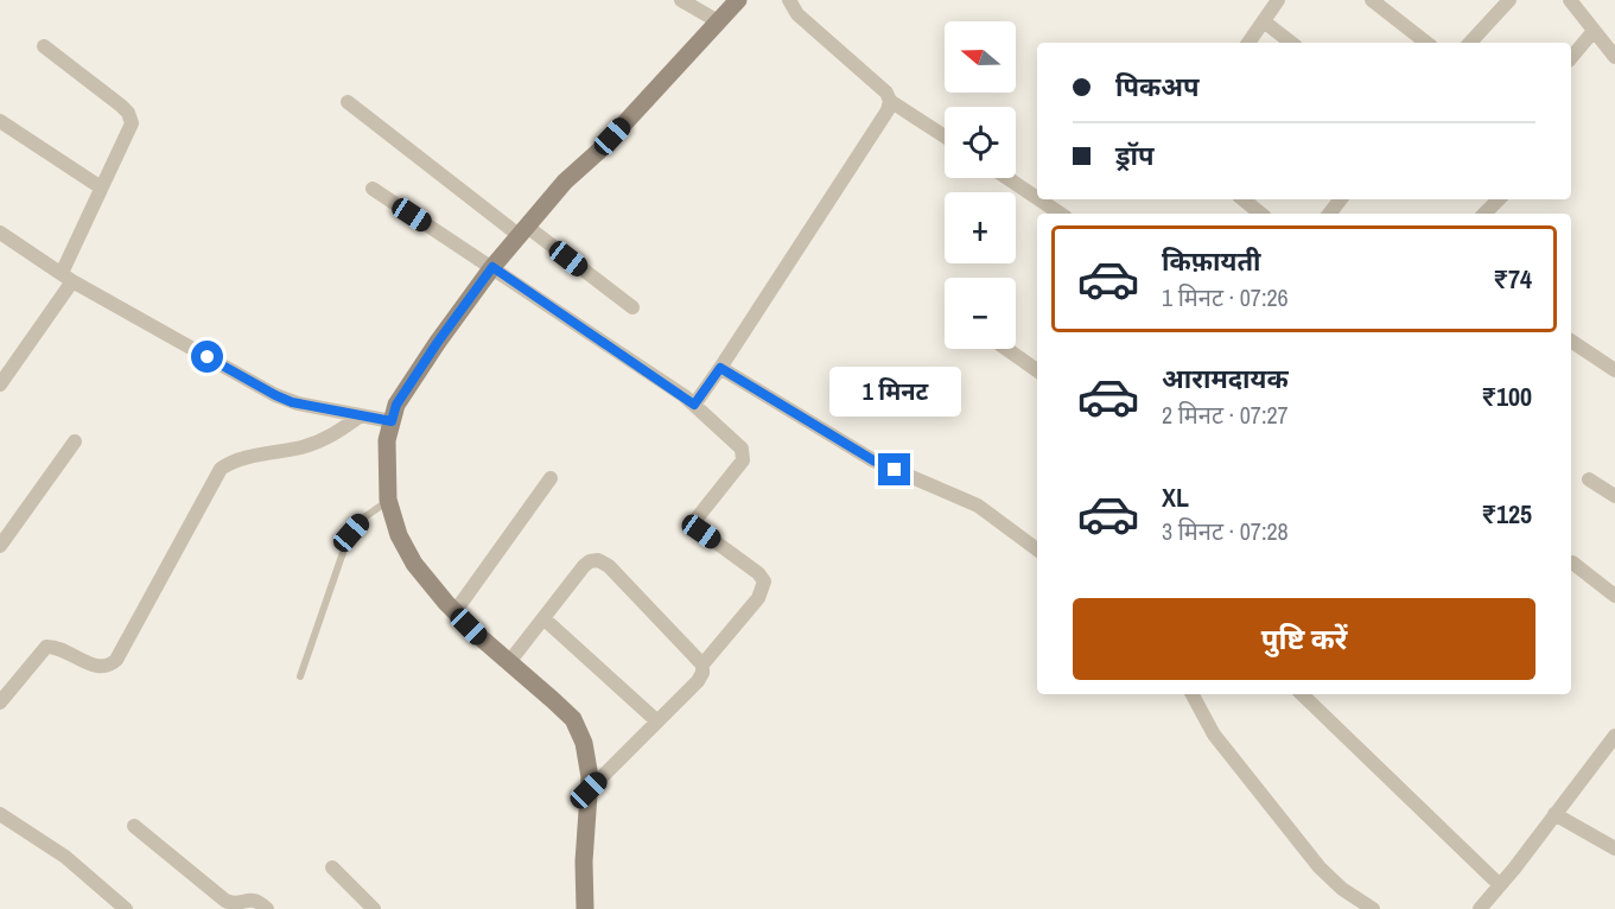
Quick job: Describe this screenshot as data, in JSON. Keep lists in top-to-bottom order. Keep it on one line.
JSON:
{"north":"left","page":{"map_buttons":["+","−"],"banner":["पिकअप","ड्रॉप"],"list":[{"name":"किफ़ायती","note":"1 मिनट · 07:26","value":"₹74"},{"name":"आरामदायक","note":"2 मिनट · 07:27","value":"₹100"},{"name":"XL","note":"3 मिनट · 07:28","value":"₹125"}],"bubble":"1 मिनट","buttons":"पुष्टि करें"}}
